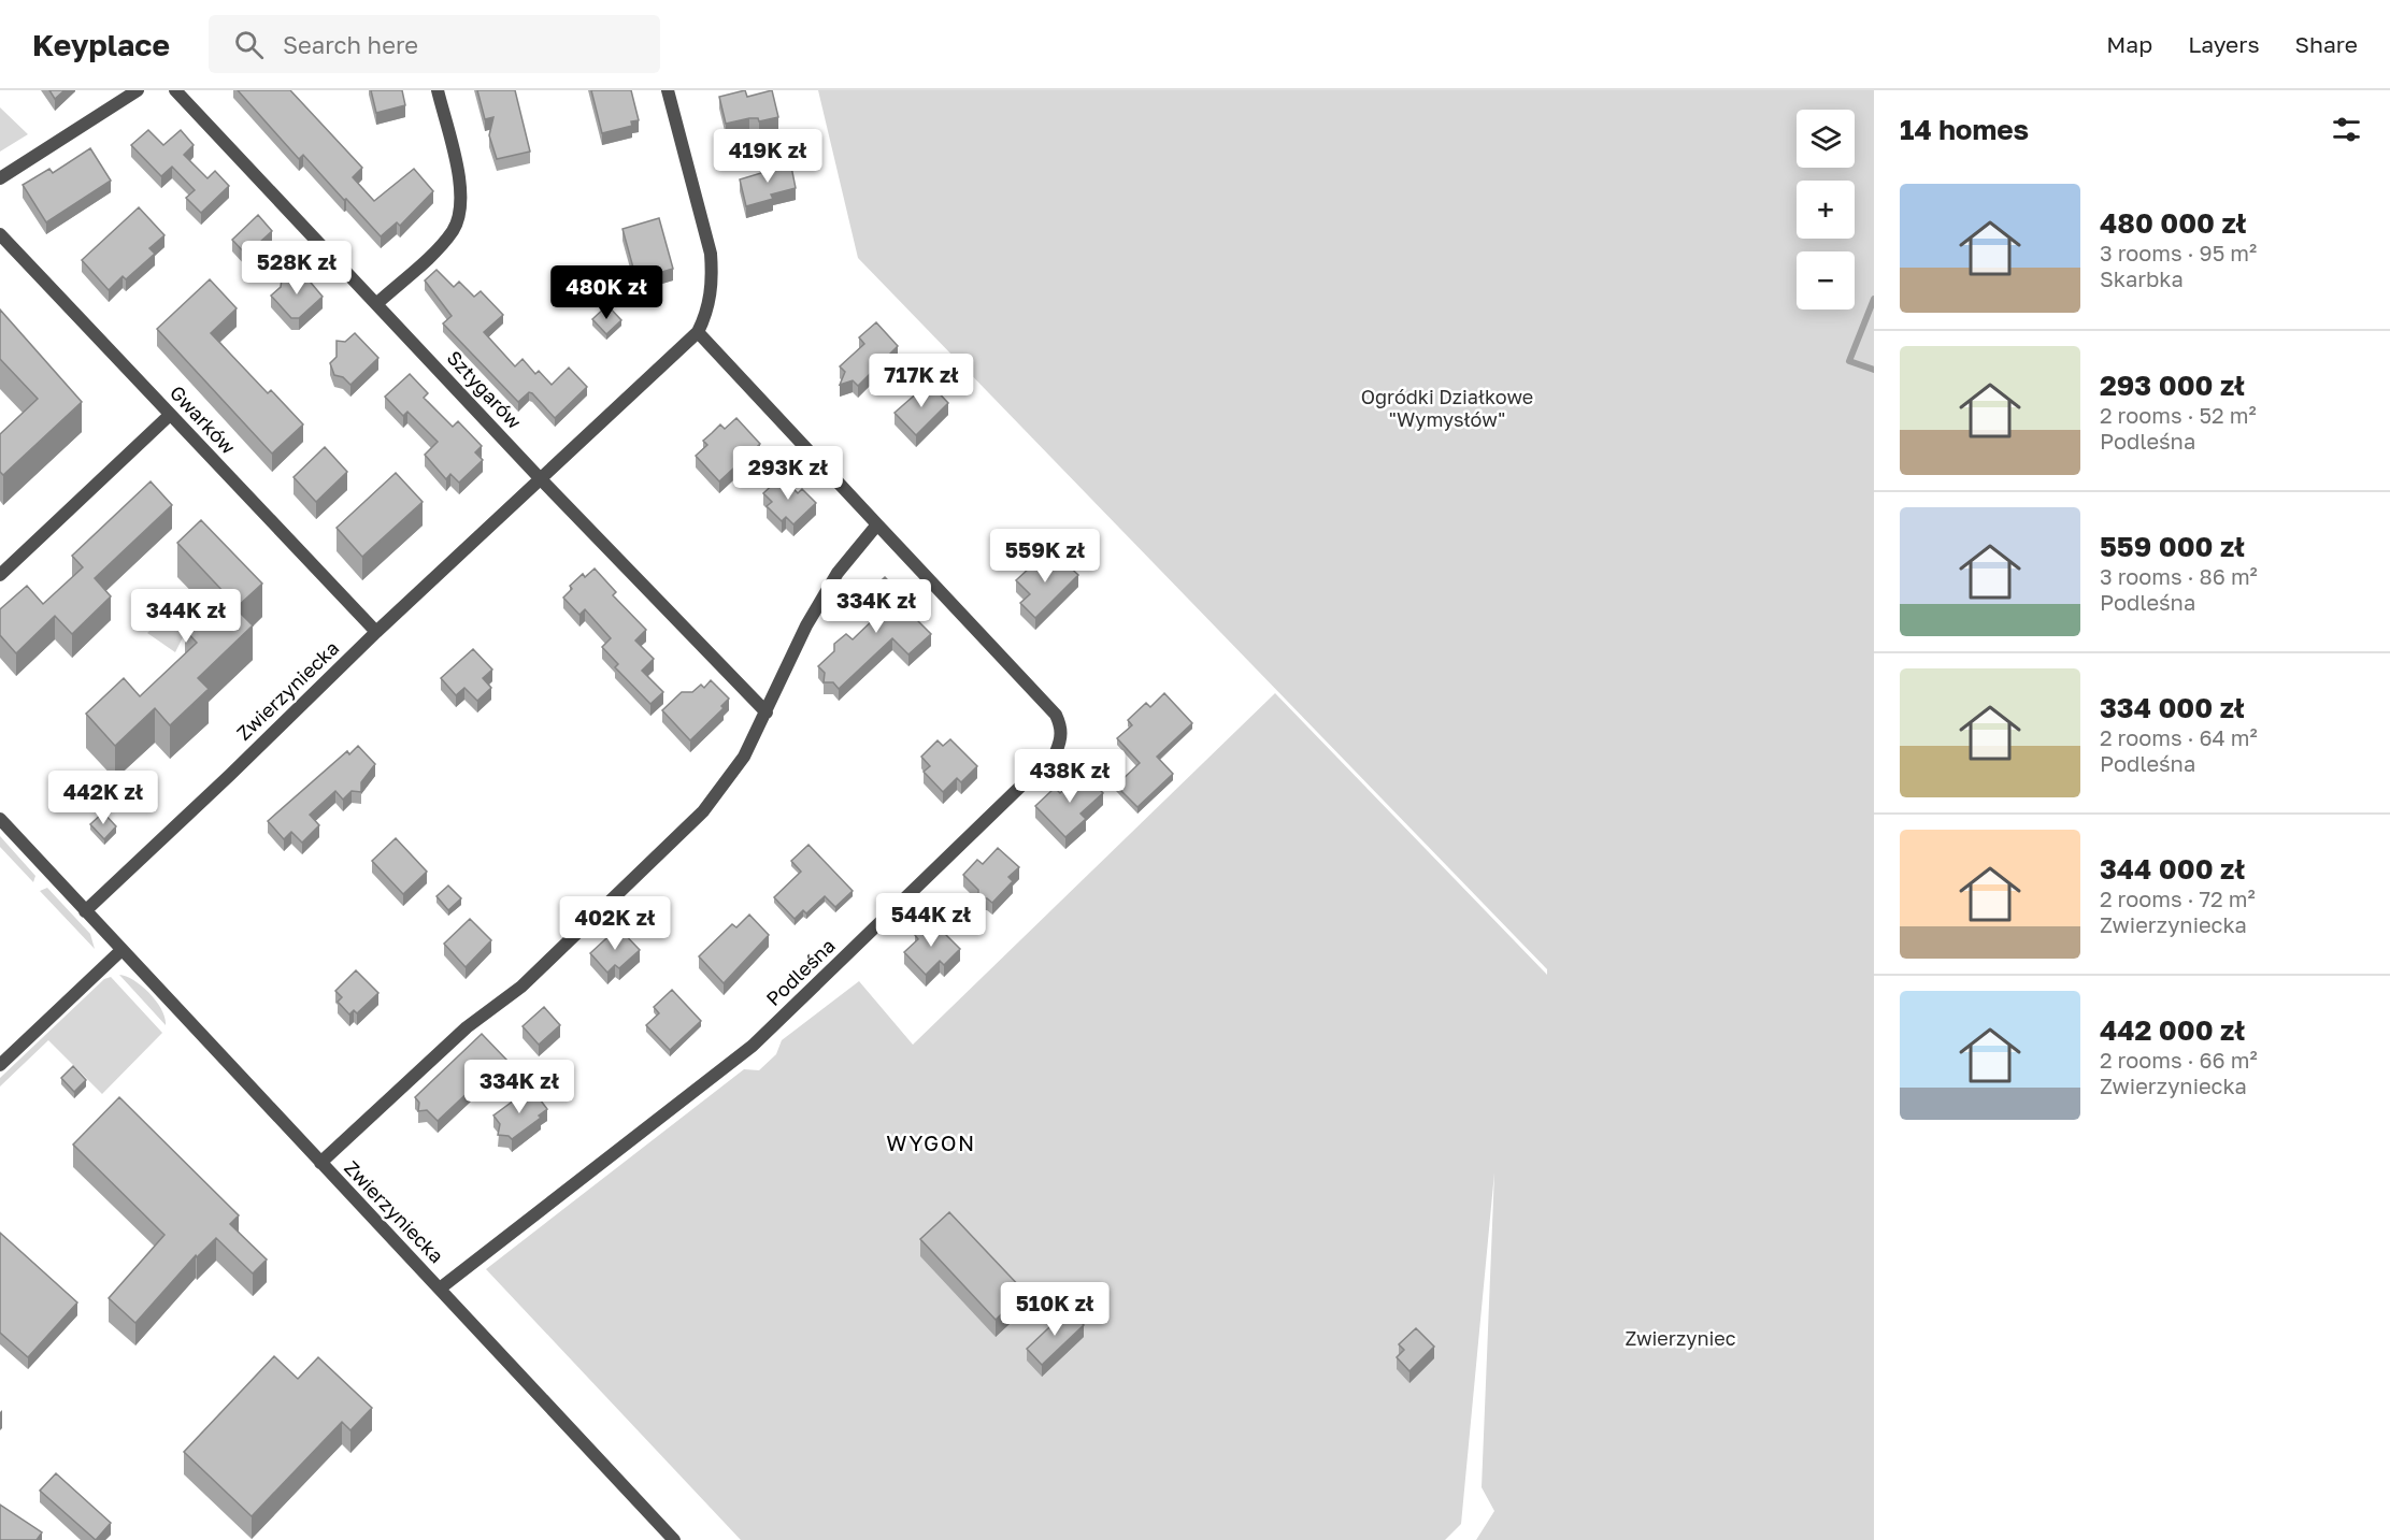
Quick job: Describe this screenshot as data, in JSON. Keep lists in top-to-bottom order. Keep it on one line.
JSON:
{"streets":{"street":["Sztygarów","Gwarków","Zwierzyniecka","Podleśna"]},"crossings":[["Sztygarów","Zwierzyniecka"],["Gwarków","Zwierzyniecka"],["Zwierzyniecka","Podleśna"]],"districts":["WYGON"],"parks":["Ogródki Działkowe \"Wymysłów\"","Zwierzyniec"],"page":{"header":"Keyplace","search":"Search here","nav":["Map","Layers","Share"],"heading":"14 homes","map_buttons":["+","−"],"price":["419K zł","528K zł","480K zł","717K zł","293K zł","559K zł","334K zł","344K zł","438K zł","442K zł","544K zł","402K zł","334K zł","510K zł"],"list":[{"name":"480 000 zł","note":"3 rooms · 95 m² · Skarbka"},{"name":"293 000 zł","note":"2 rooms · 52 m² · Podleśna"},{"name":"559 000 zł","note":"3 rooms · 86 m² · Podleśna"},{"name":"334 000 zł","note":"2 rooms · 64 m² · Podleśna"},{"name":"344 000 zł","note":"2 rooms · 72 m² · Zwierzyniecka"},{"name":"442 000 zł","note":"2 rooms · 66 m² · Zwierzyniecka"}]}}
